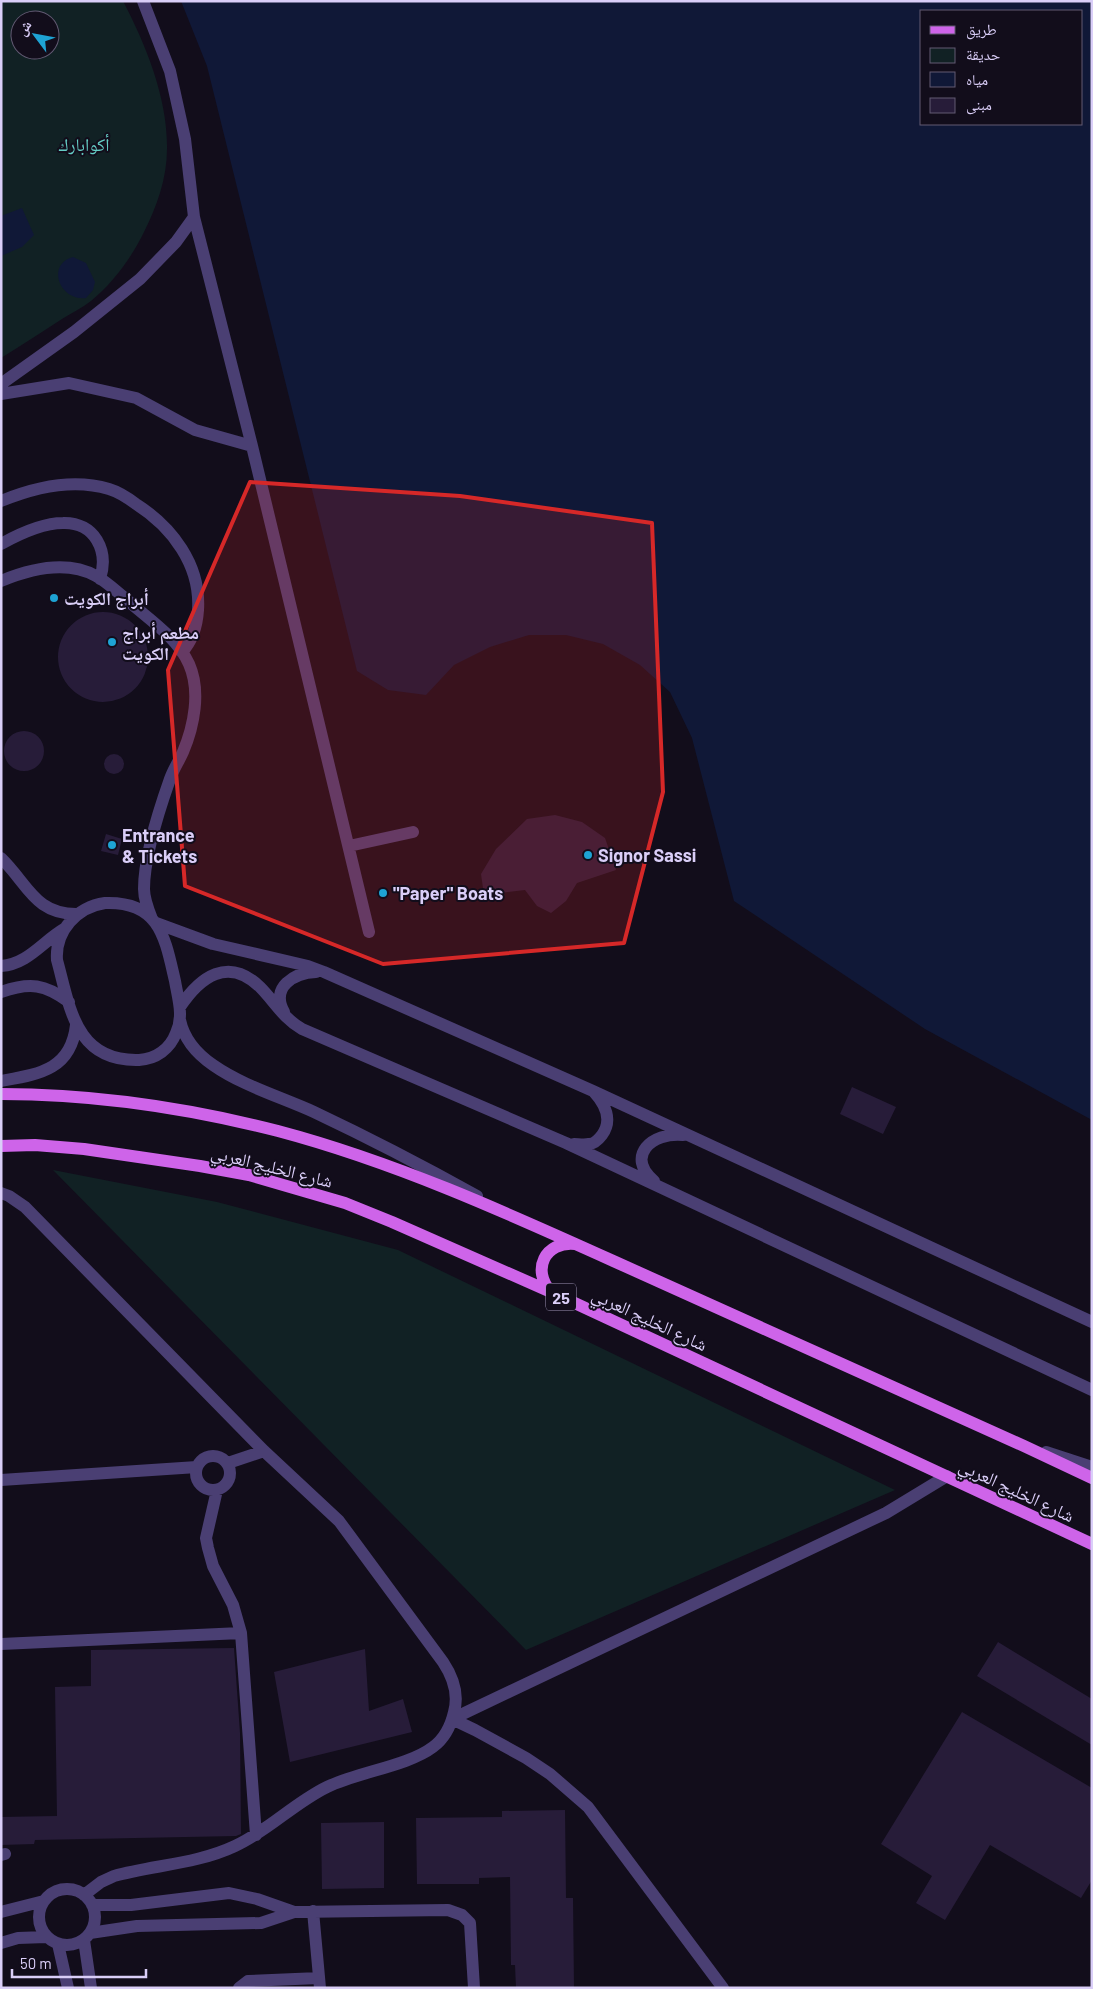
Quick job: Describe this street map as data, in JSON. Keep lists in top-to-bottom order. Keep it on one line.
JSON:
{"streets":{"main road":["شارع الخليج العربي","25"]},"parks":["أكوابارك"],"places":["أبراج الكويت","مطعم أبراج الكويت","Entrance & Tickets","Signor Sassi","\"Paper\" Boats"],"legend":["طريق","حديقة","مياه","مبنى"],"scale_bar":"50 m","north":"top left"}
